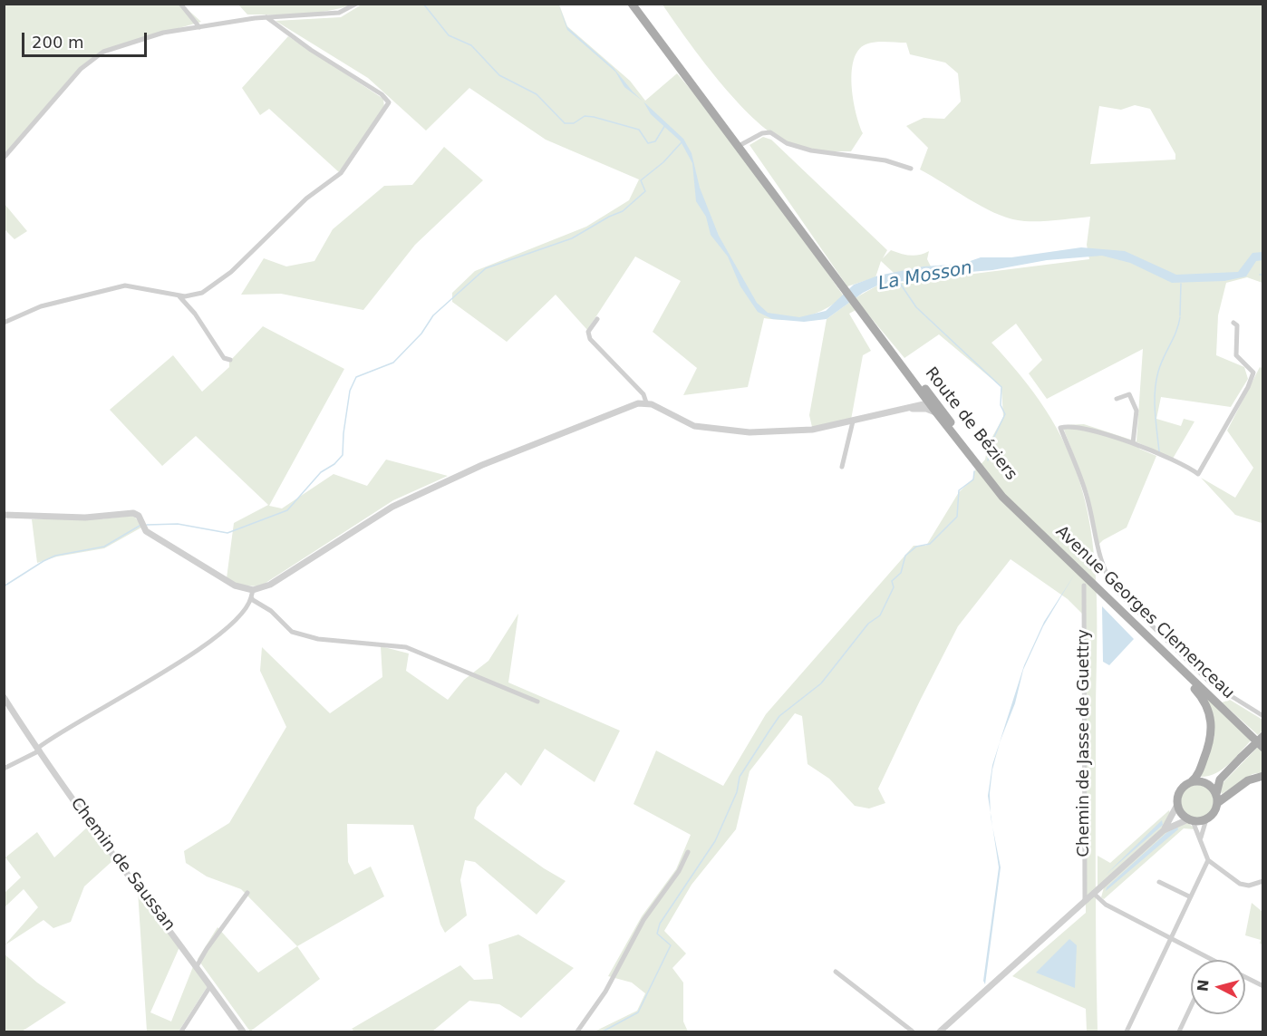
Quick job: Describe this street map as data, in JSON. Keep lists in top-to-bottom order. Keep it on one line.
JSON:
{"streets":{"main road":["Route de Béziers","Avenue Georges Clemenceau"],"street":["Chemin de Jasse de Guettry","Chemin de Saussan"]},"crossings":[["Route de Béziers","Avenue Georges Clemenceau"]],"water":["La Mosson"],"scale_bar":"200 m","north":"left"}
